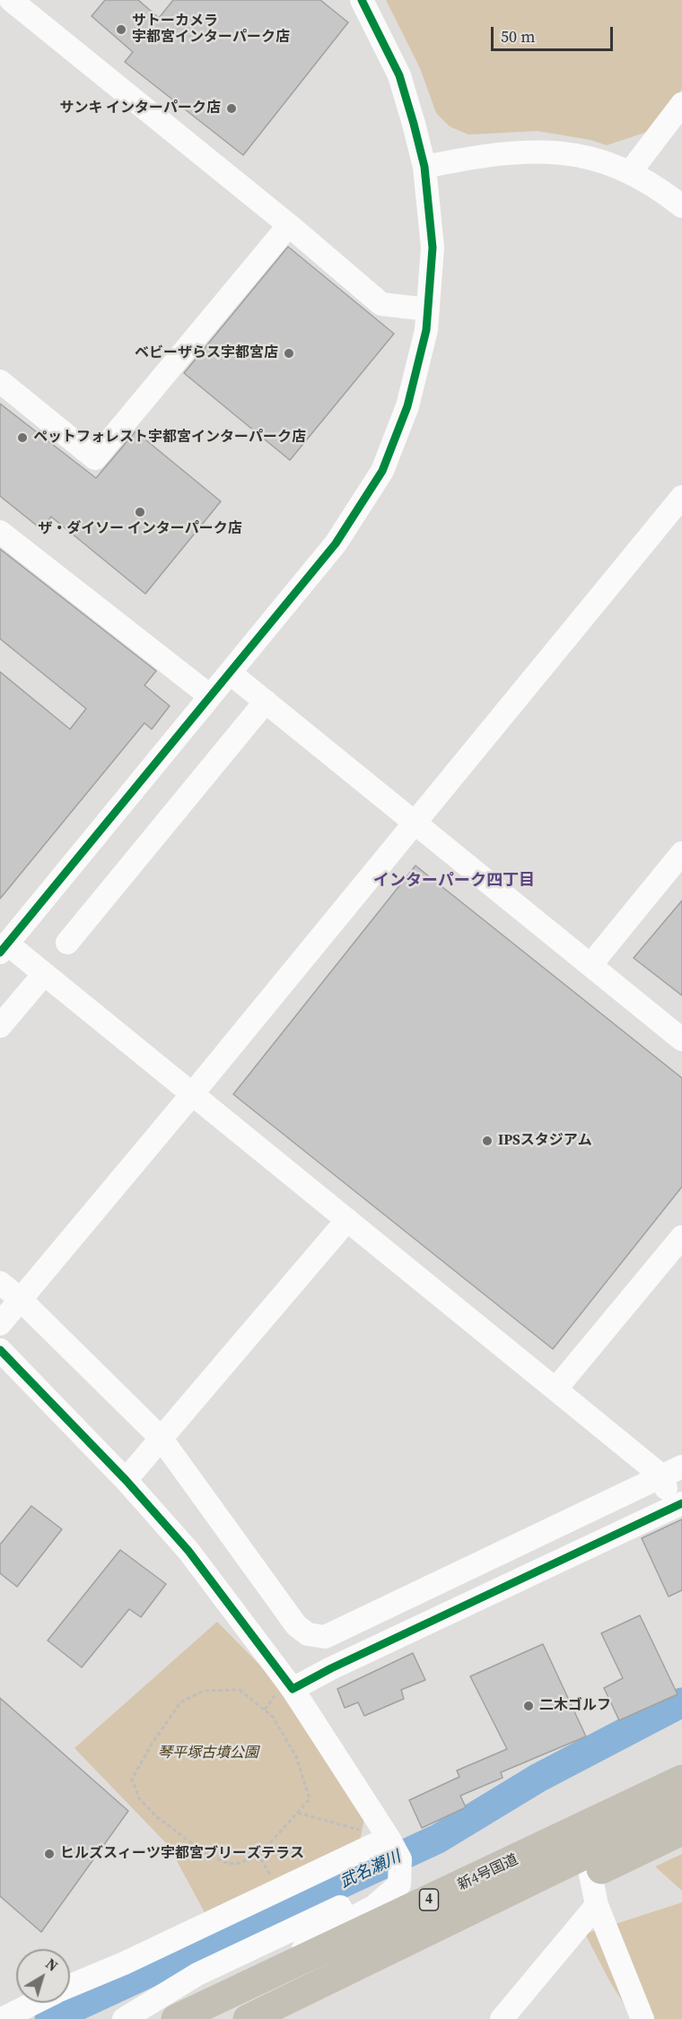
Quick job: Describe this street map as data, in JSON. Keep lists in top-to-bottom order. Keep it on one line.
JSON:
{"streets":{"highway":["新4号国道","4"]},"districts":["インターパーク四丁目"],"water":["武名瀬川"],"parks":["琴平塚古墳公園"],"places":["サトーカメラ 宇都宮インターパーク店","サンキ インターパーク店","ベビーザらス宇都宮店","ペットフォレスト宇都宮インターパーク店","ザ・ダイソー インターパーク店","IPSスタジアム","二木ゴルフ","ヒルズスィーツ宇都宮ブリーズテラス"],"scale_bar":"50 m","north":"top right"}
